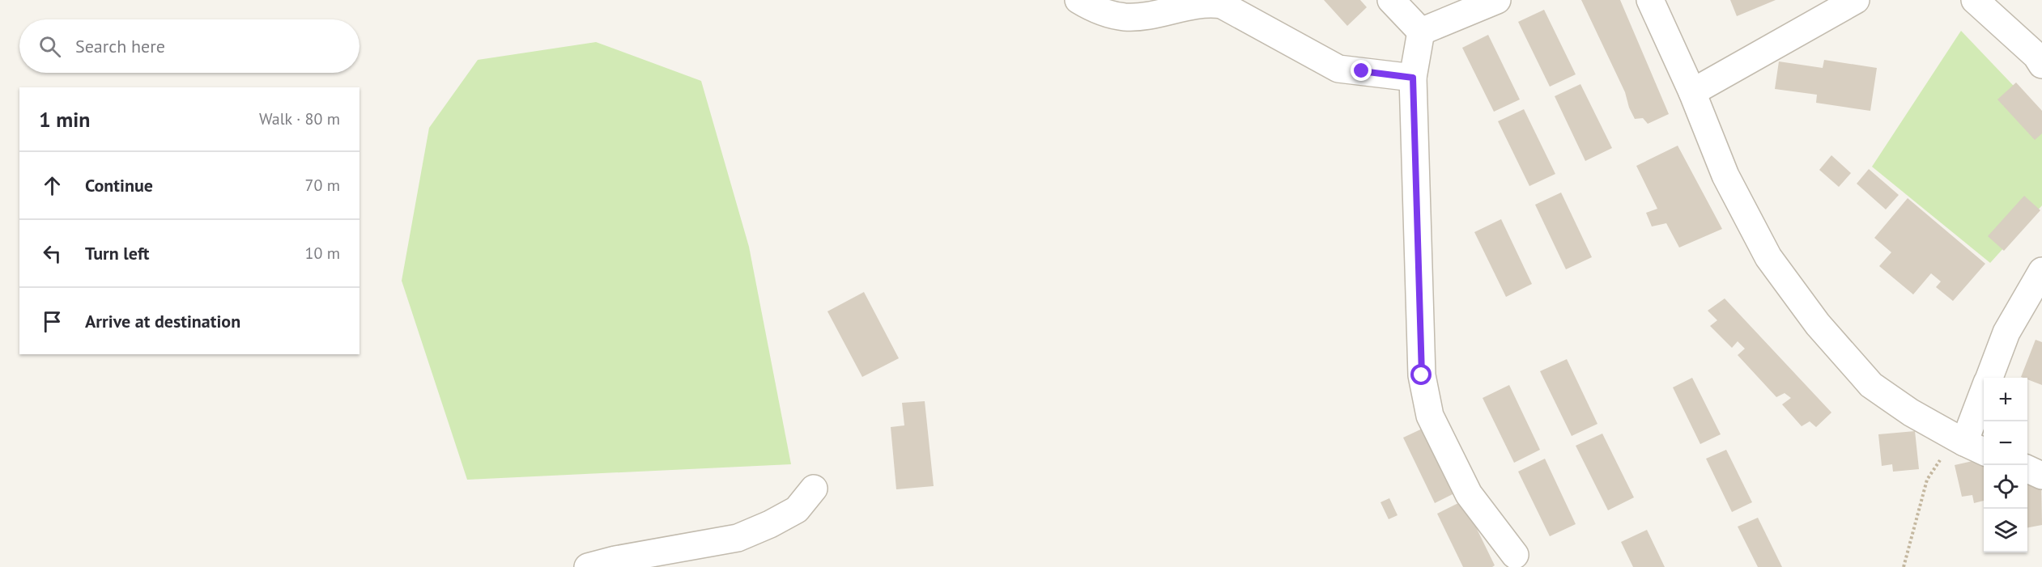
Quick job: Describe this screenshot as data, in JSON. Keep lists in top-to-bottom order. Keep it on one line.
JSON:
{"page":{"search":"Search here","heading":["1 min","Walk · 80 m"],"list":[["Continue","70 m"],["Turn left","10 m"],"Arrive at destination"],"map_buttons":["+","−"]}}
